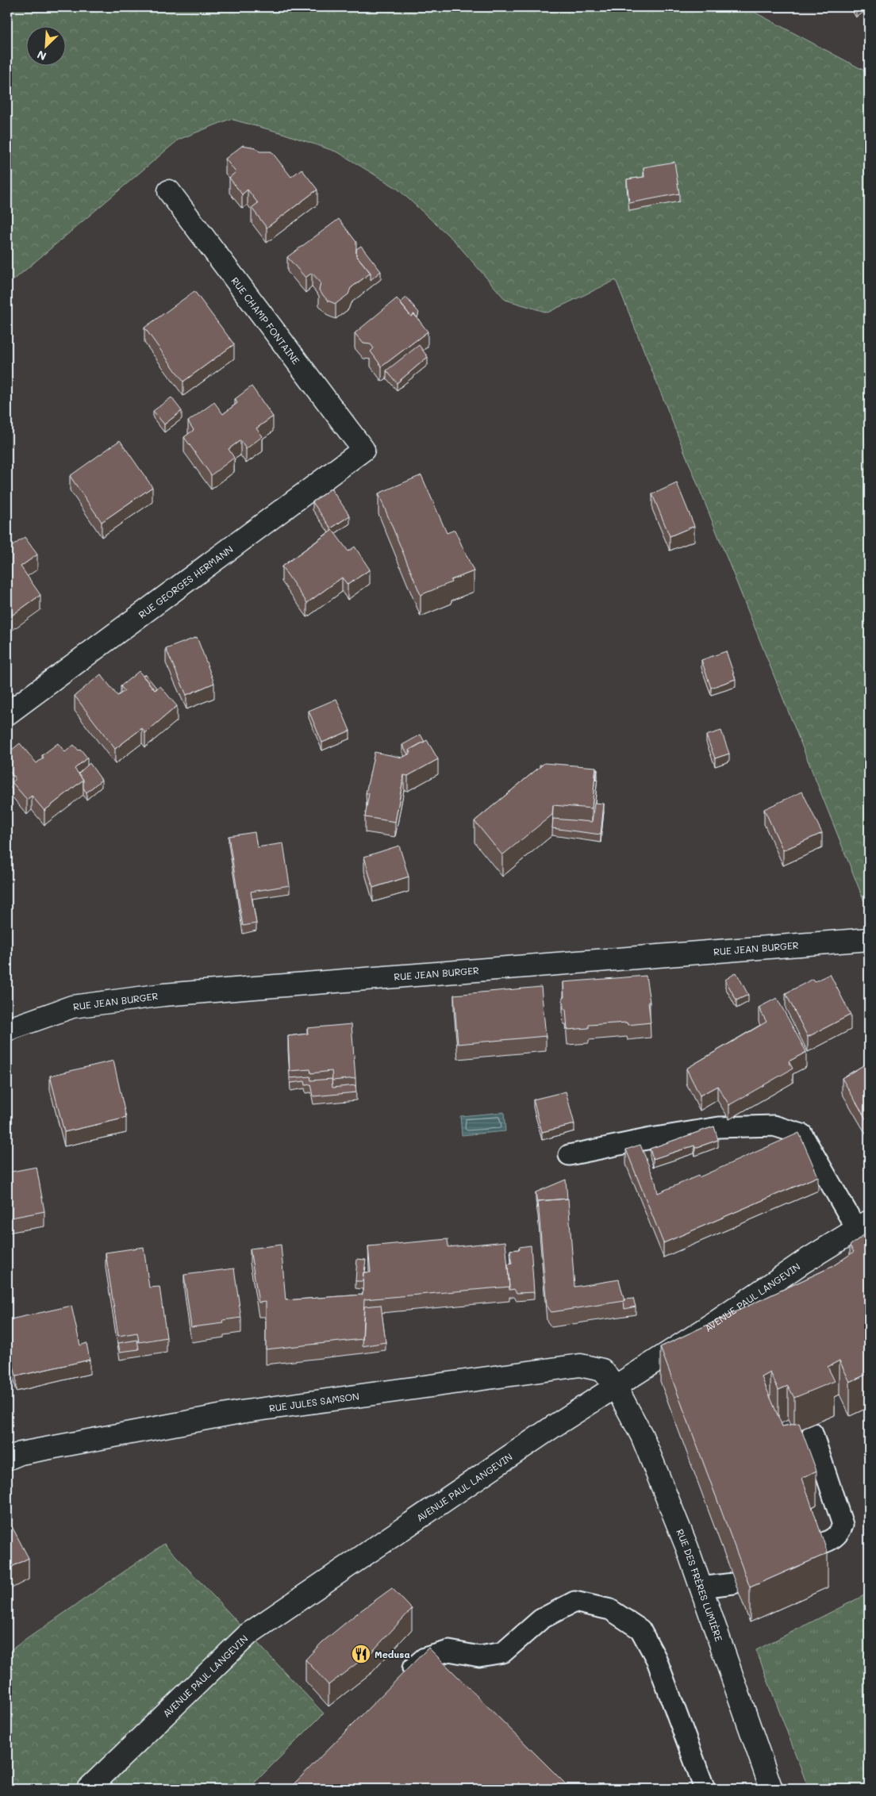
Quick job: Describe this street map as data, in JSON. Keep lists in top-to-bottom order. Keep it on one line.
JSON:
{"streets":{"street":["RUE CHAMP FONTAINE","RUE GEORGES HERMANN","RUE JEAN BURGER","AVENUE PAUL LANGEVIN","RUE JULES SAMSON","RUE DES FRÈRES LUMIÈRE"]},"crossings":[["RUE CHAMP FONTAINE","RUE GEORGES HERMANN"],["AVENUE PAUL LANGEVIN","RUE JULES SAMSON"],["AVENUE PAUL LANGEVIN","RUE DES FRÈRES LUMIÈRE"],["RUE JULES SAMSON","RUE DES FRÈRES LUMIÈRE"]],"places":{"restaurant":["Medusa"]},"north":"bottom left"}
